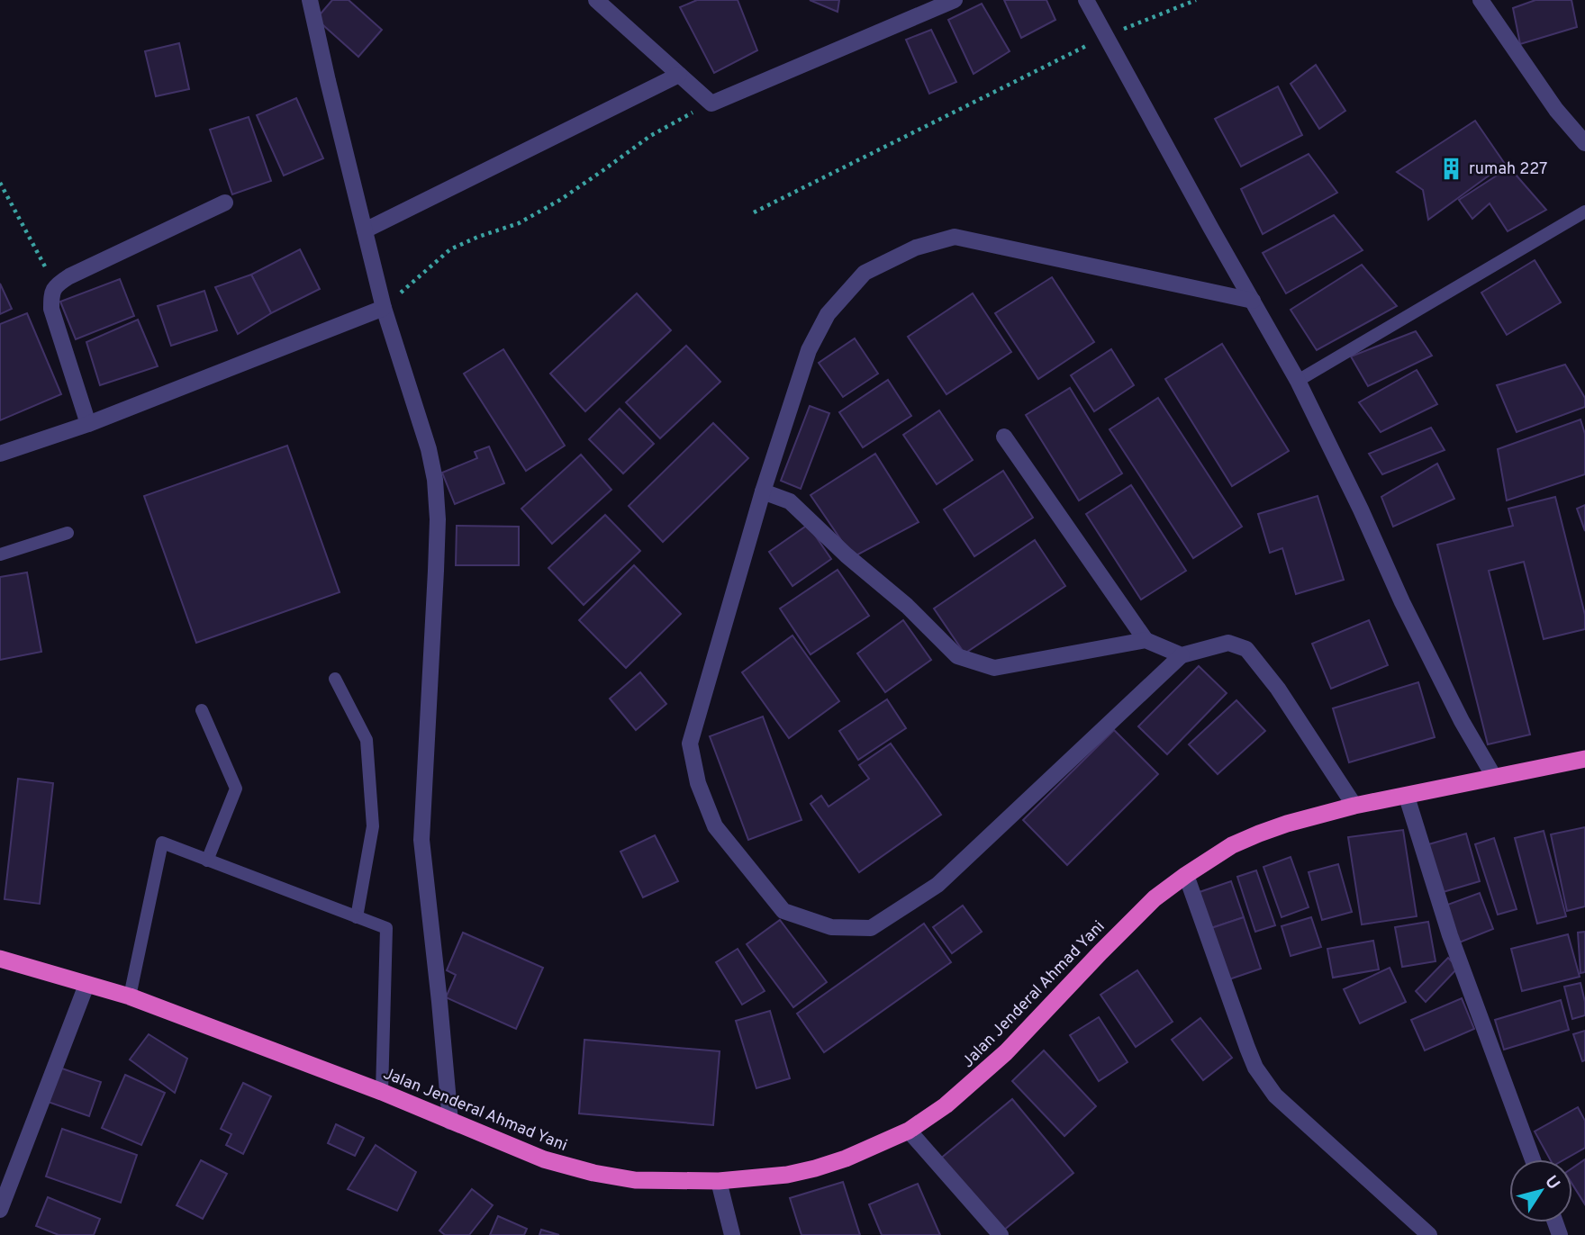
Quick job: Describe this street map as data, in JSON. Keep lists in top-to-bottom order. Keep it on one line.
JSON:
{"streets":{"highway":["Jalan Jenderal Ahmad Yani"]},"places":{"building":["rumah 227"]},"north":"top right"}
